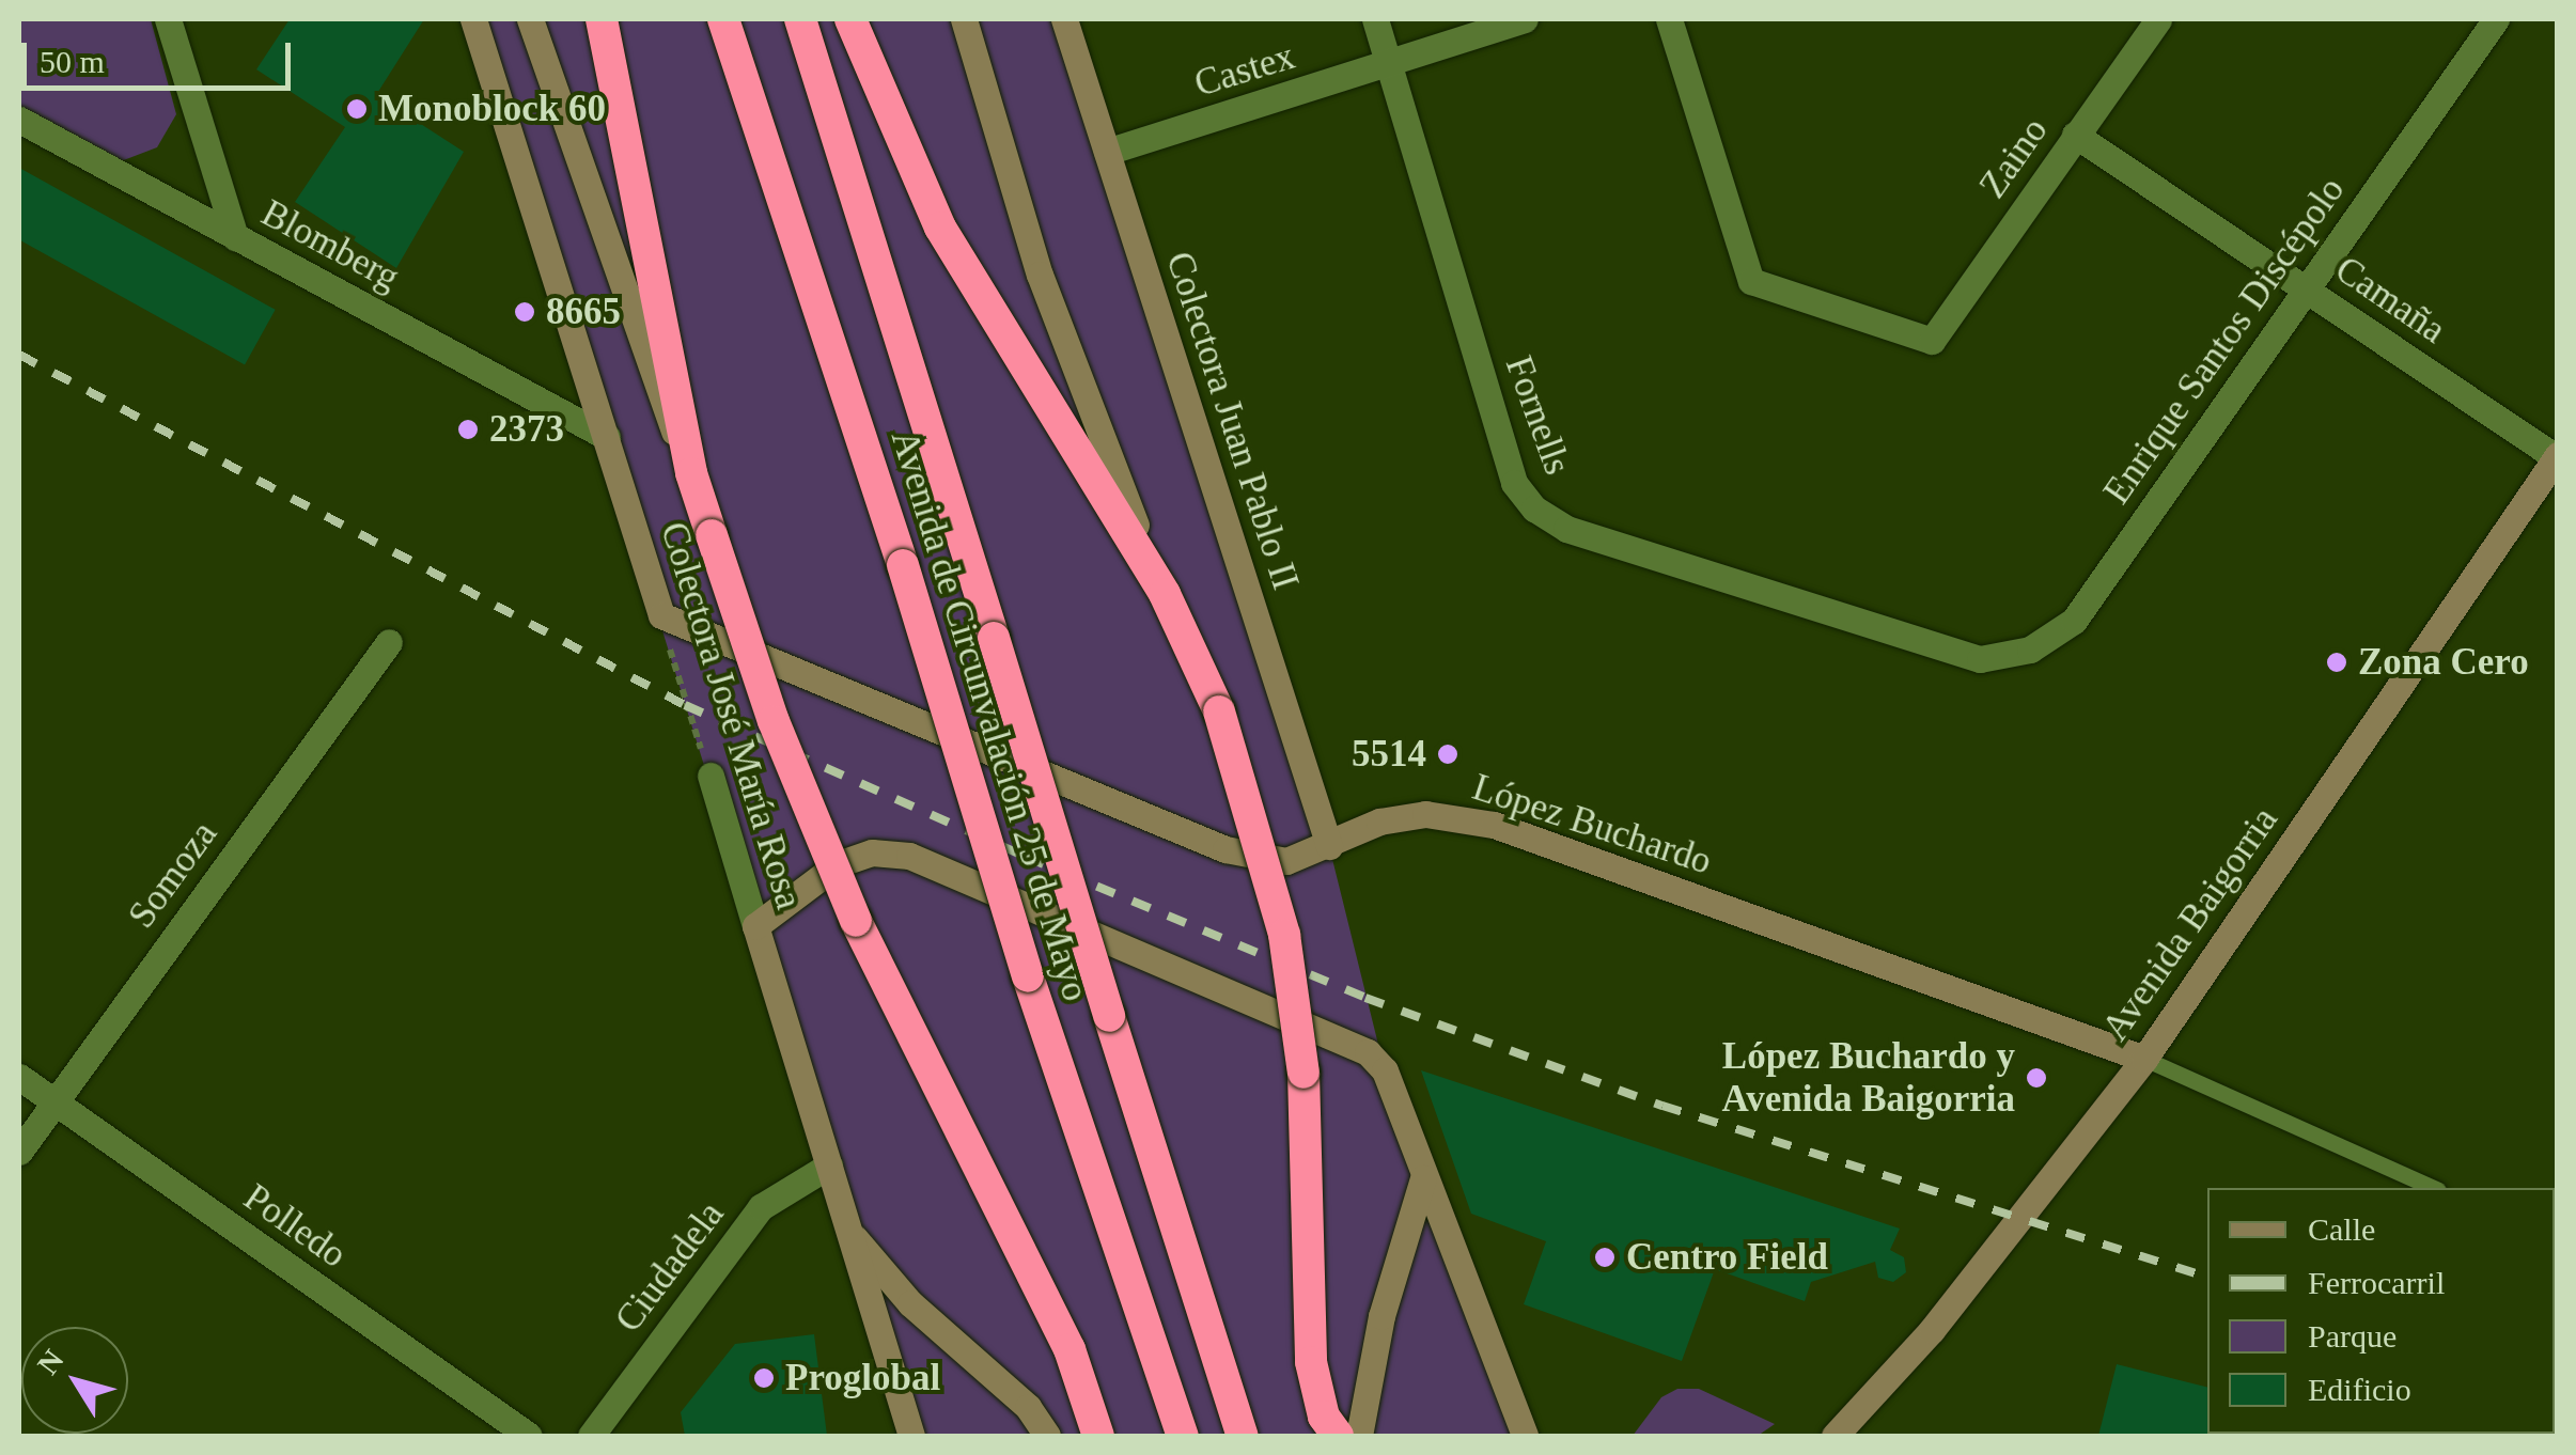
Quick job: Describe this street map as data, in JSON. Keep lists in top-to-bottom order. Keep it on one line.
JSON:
{"streets":{"highway":["Avenida de Circunvalación 25 de Mayo"],"main road":["Colectora Juan Pablo II","Colectora José María Rosa","López Buchardo","Avenida Baigorria"],"street":["Castex","Zaino","Blomberg","Camaña","Enrique Santos Discépolo","Fornells","Somoza","Polledo","Ciudadela"]},"crossings":[["Castex","Fornells"],["Castex","Colectora Juan Pablo II"],["Zaino","Camaña"],["Blomberg","Colectora José María Rosa"],["Camaña","Enrique Santos Discépolo"],["Camaña","Avenida Baigorria"],["Enrique Santos Discépolo","Fornells"],["Colectora Juan Pablo II","López Buchardo"],["Colectora José María Rosa","López Buchardo"],["Colectora José María Rosa","Ciudadela"],["López Buchardo","Avenida Baigorria"],["Somoza","Polledo"]],"places":["Monoblock 60","8665","2373","Zona Cero","5514","López Buchardo y Avenida Baigorria","Centro Field","Proglobal"],"legend":["Calle","Ferrocarril","Parque","Edificio"],"scale_bar":"50 m","north":"top left"}
